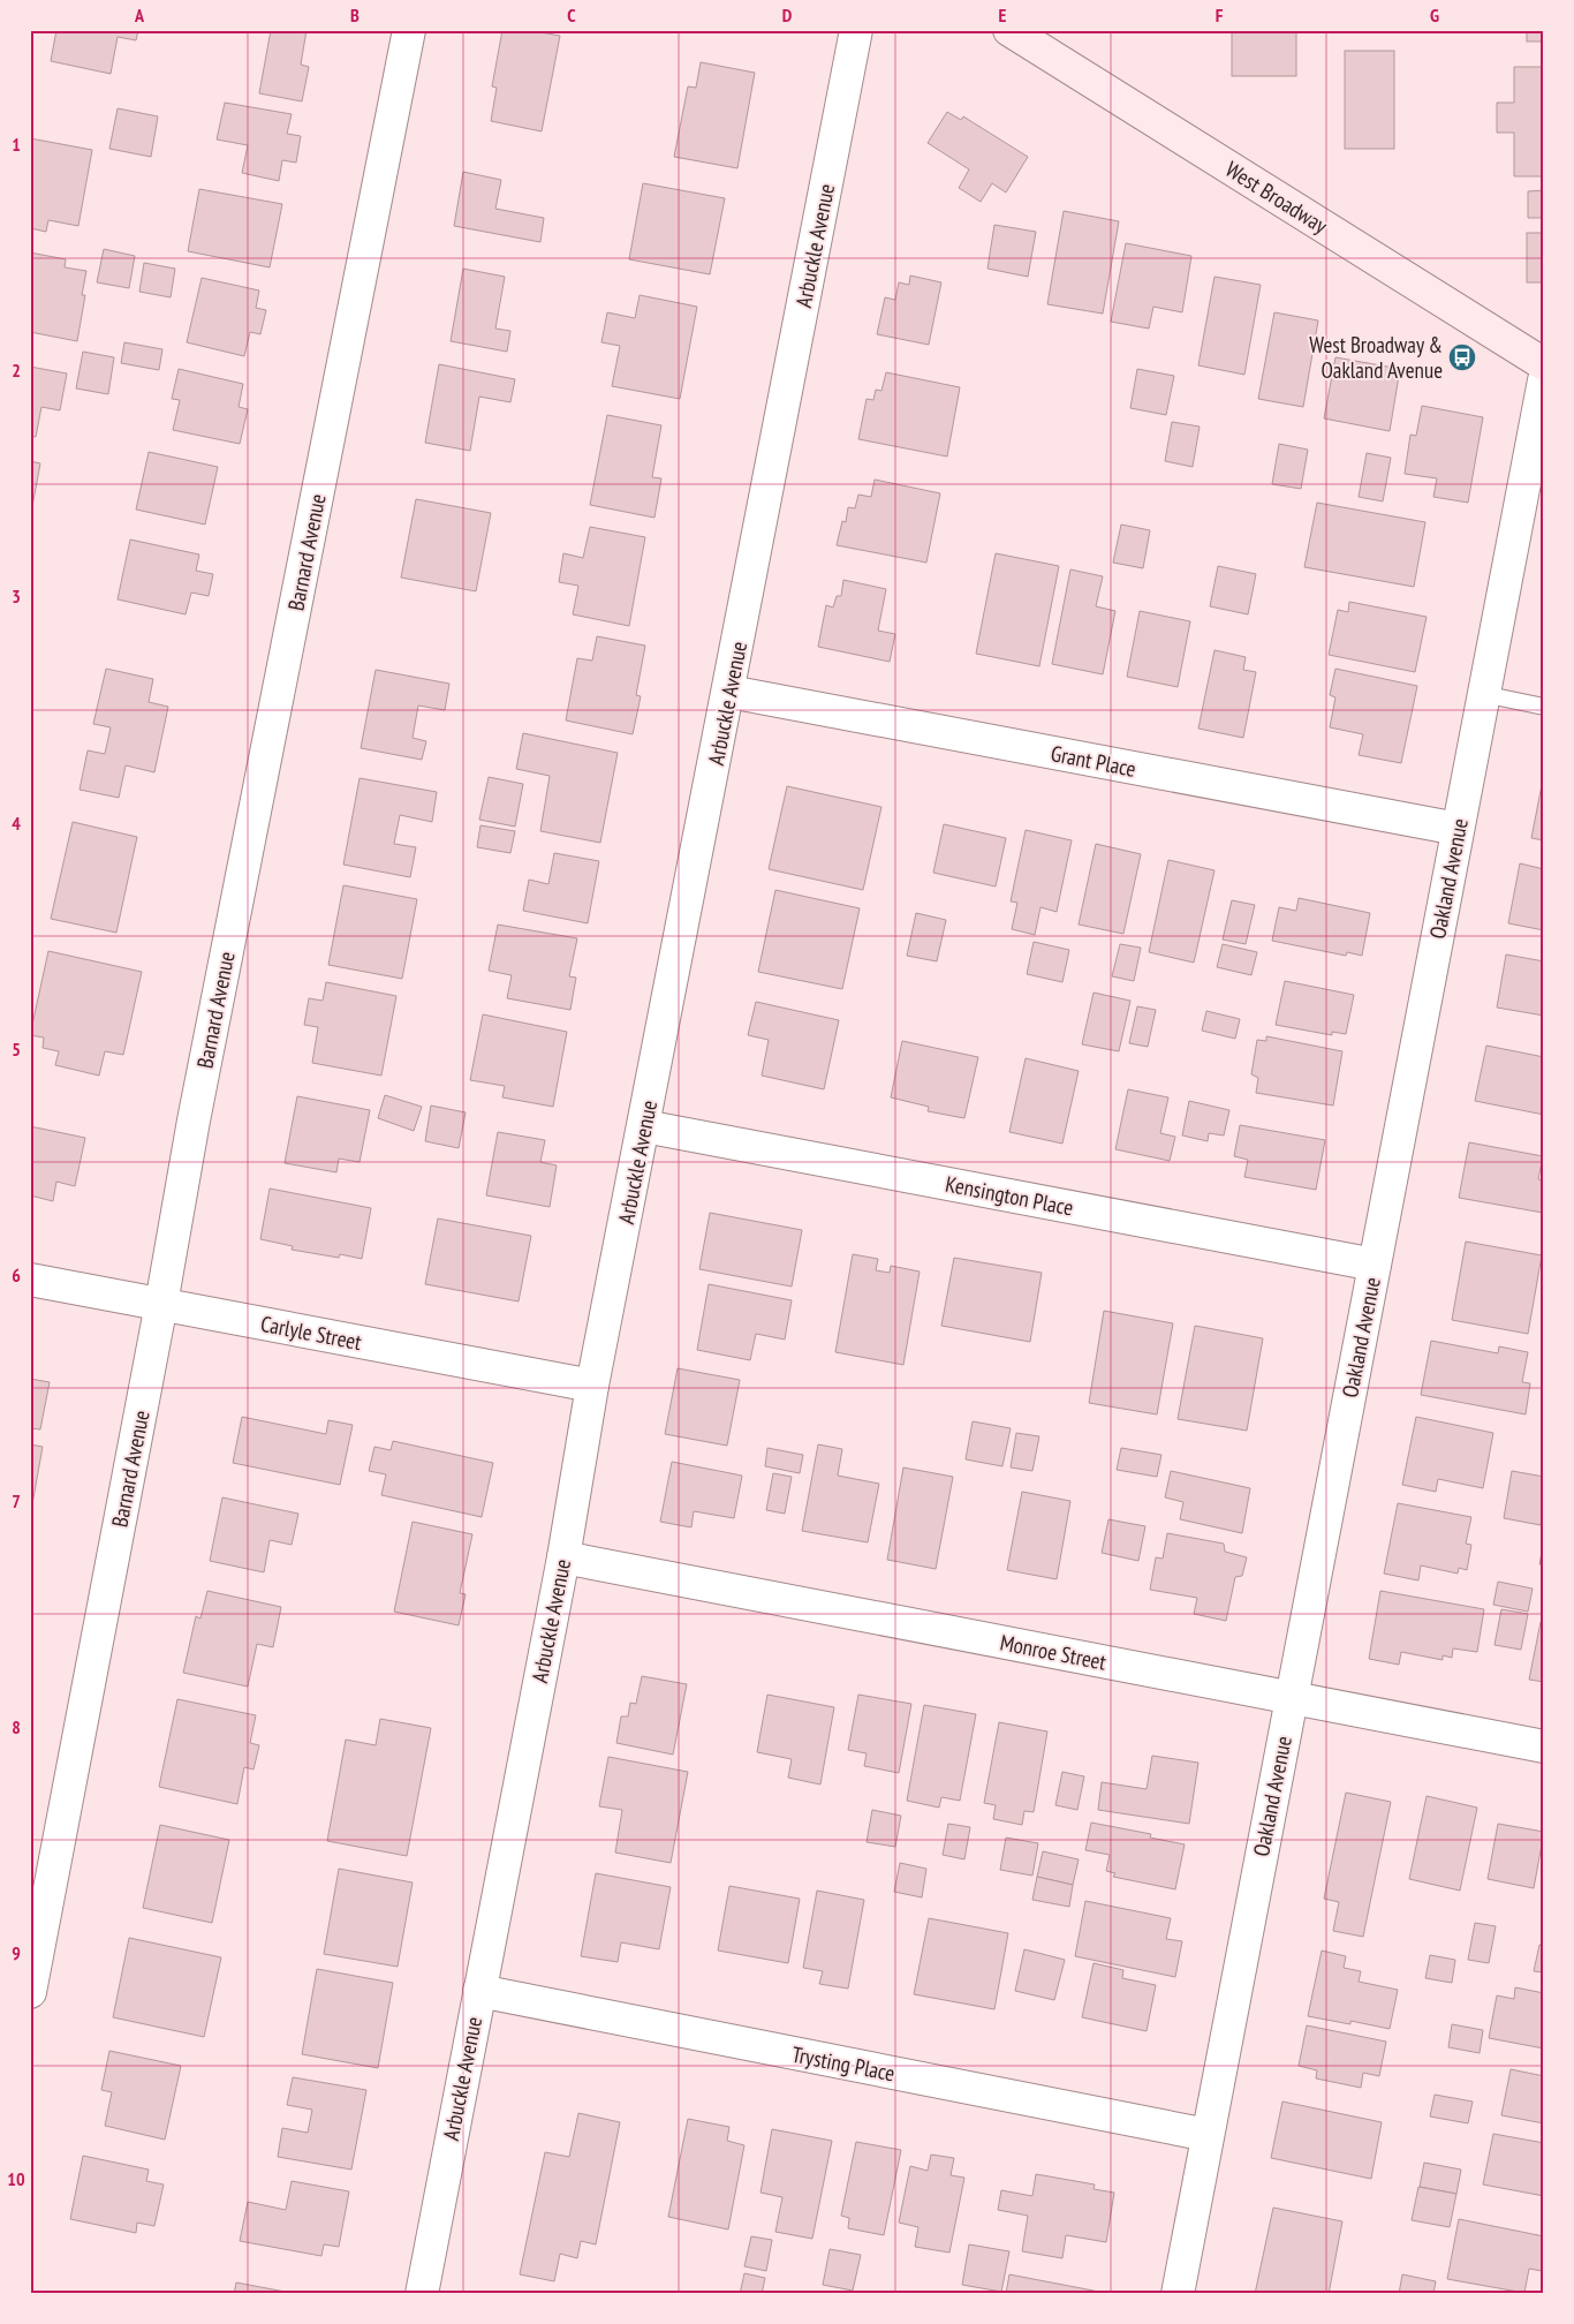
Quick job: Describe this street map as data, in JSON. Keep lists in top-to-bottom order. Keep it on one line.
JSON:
{"streets":{"main road":["West Broadway"],"street":["Arbuckle Avenue","Barnard Avenue","Grant Place","Oakland Avenue","Kensington Place","Carlyle Street","Monroe Street","Trysting Place"]},"crossings":[["Arbuckle Avenue","Grant Place"],["Arbuckle Avenue","Kensington Place"],["Arbuckle Avenue","Carlyle Street"],["Arbuckle Avenue","Monroe Street"],["Arbuckle Avenue","Trysting Place"],["Barnard Avenue","Carlyle Street"],["Grant Place","Oakland Avenue"],["Oakland Avenue","Kensington Place"],["Oakland Avenue","Monroe Street"],["Oakland Avenue","Trysting Place"]],"places":{"bus stop":["West Broadway & Oakland Avenue"]},"grid":{"columns":["A","B","C","D","E","F","G"],"rows":["1","2","3","4","5","6","7","8","9","10"]}}
